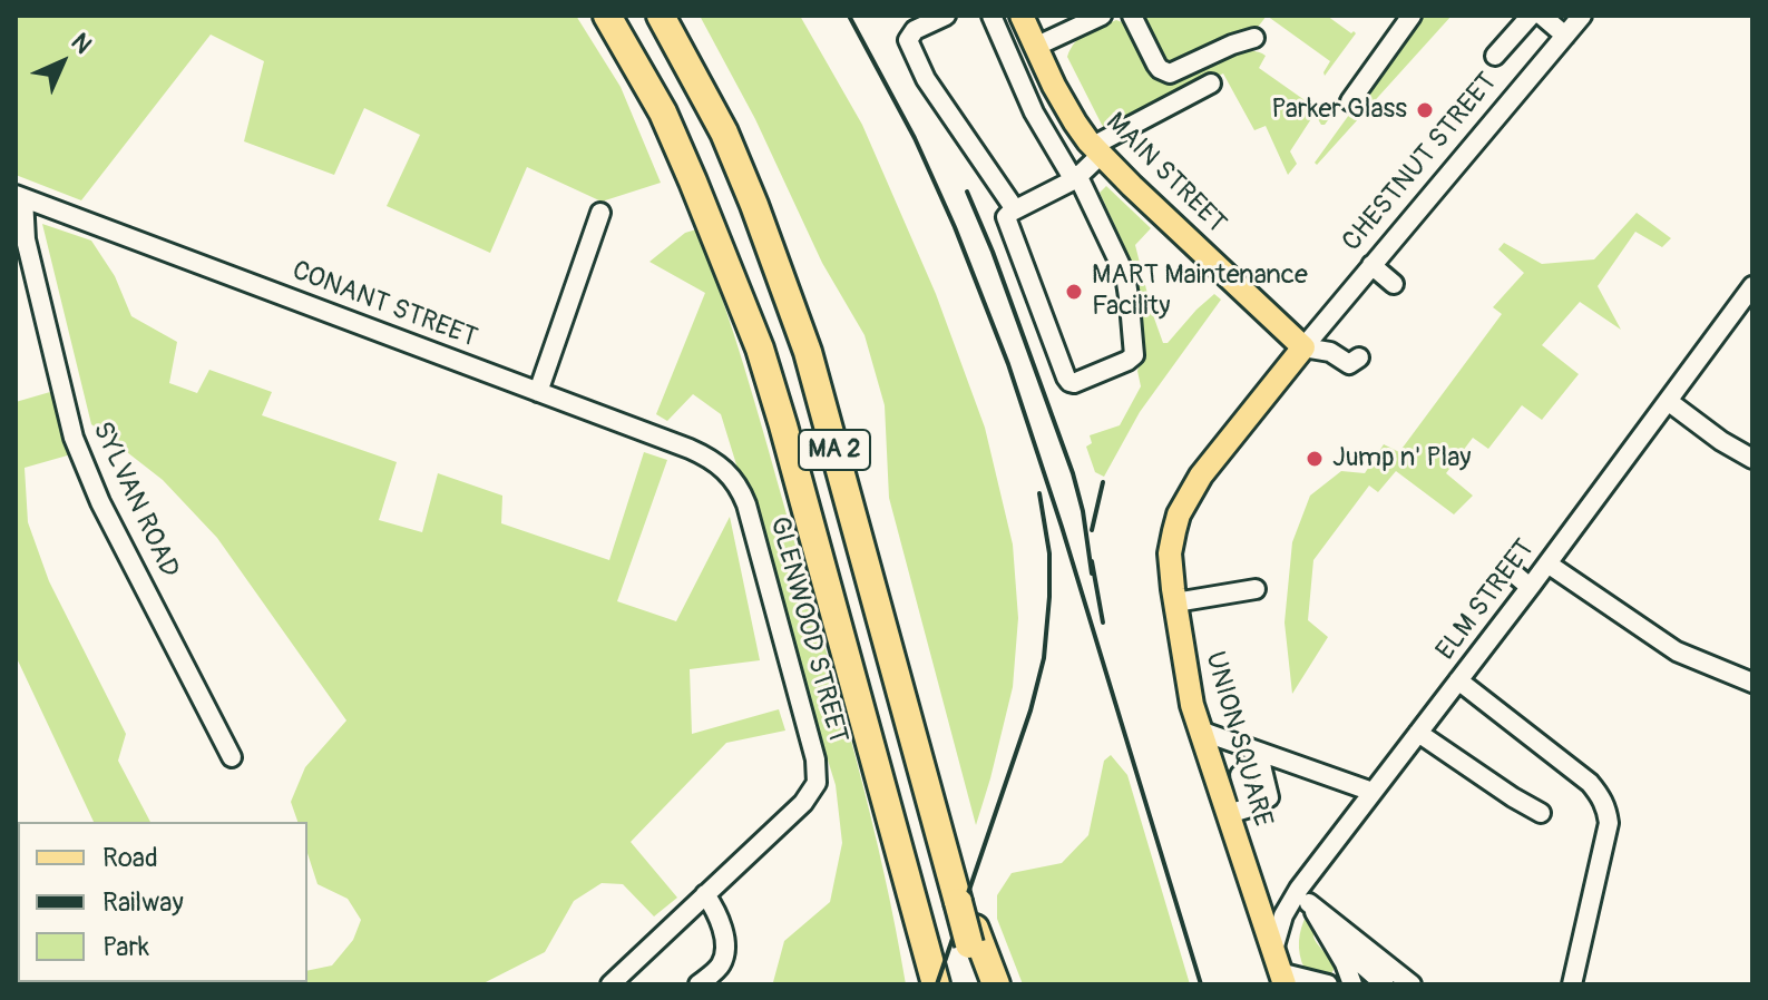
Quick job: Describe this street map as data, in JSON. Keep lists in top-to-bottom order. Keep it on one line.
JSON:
{"streets":{"highway":["MA 2"],"main road":["CHESTNUT STREET","MAIN STREET","UNION SQUARE"],"street":["CONANT STREET","SYLVAN ROAD","ELM STREET","GLENWOOD STREET"]},"crossings":[["CHESTNUT STREET","MAIN STREET"],["CHESTNUT STREET","UNION SQUARE"],["CONANT STREET","SYLVAN ROAD"],["CONANT STREET","GLENWOOD STREET"],["ELM STREET","UNION SQUARE"]],"places":["Parker Glass","MART Maintenance Facility","Jump n' Play"],"legend":["Road","Railway","Park"],"north":"top right"}
